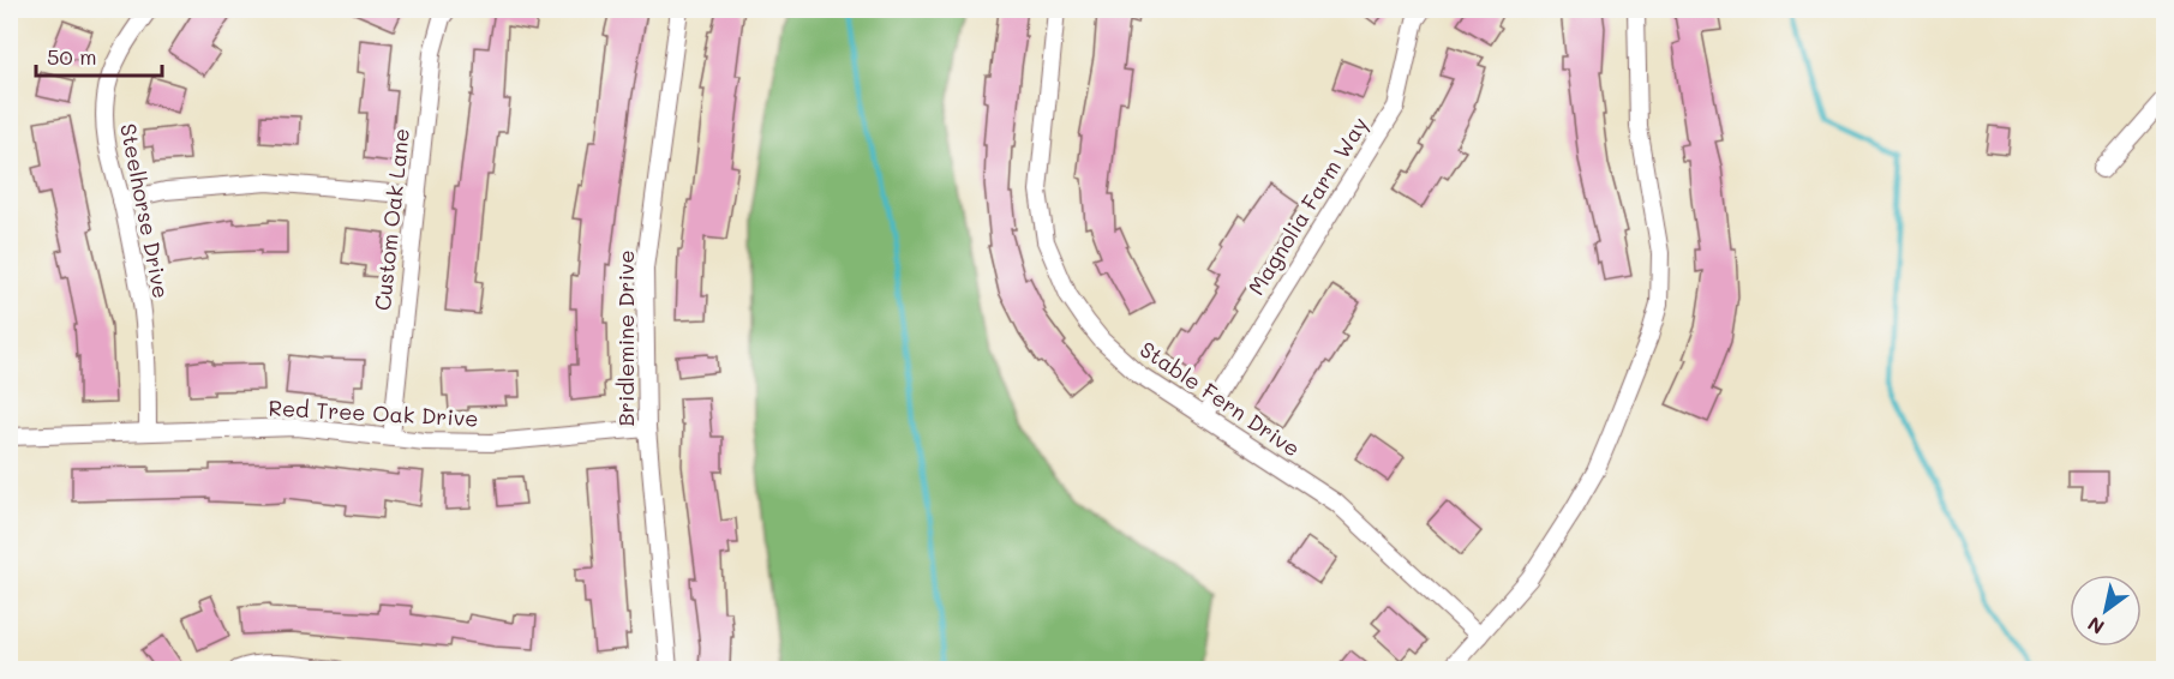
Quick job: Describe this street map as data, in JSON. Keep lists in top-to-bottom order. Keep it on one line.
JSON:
{"streets":{"street":["Magnolia Farm Way","Steelhorse Drive","Custom Oak Lane","Bridlemine Drive","Stable Fern Drive","Red Tree Oak Drive"]},"crossings":[["Magnolia Farm Way","Stable Fern Drive"],["Steelhorse Drive","Red Tree Oak Drive"],["Custom Oak Lane","Red Tree Oak Drive"],["Bridlemine Drive","Red Tree Oak Drive"]],"scale_bar":"50 m","north":"bottom left"}
